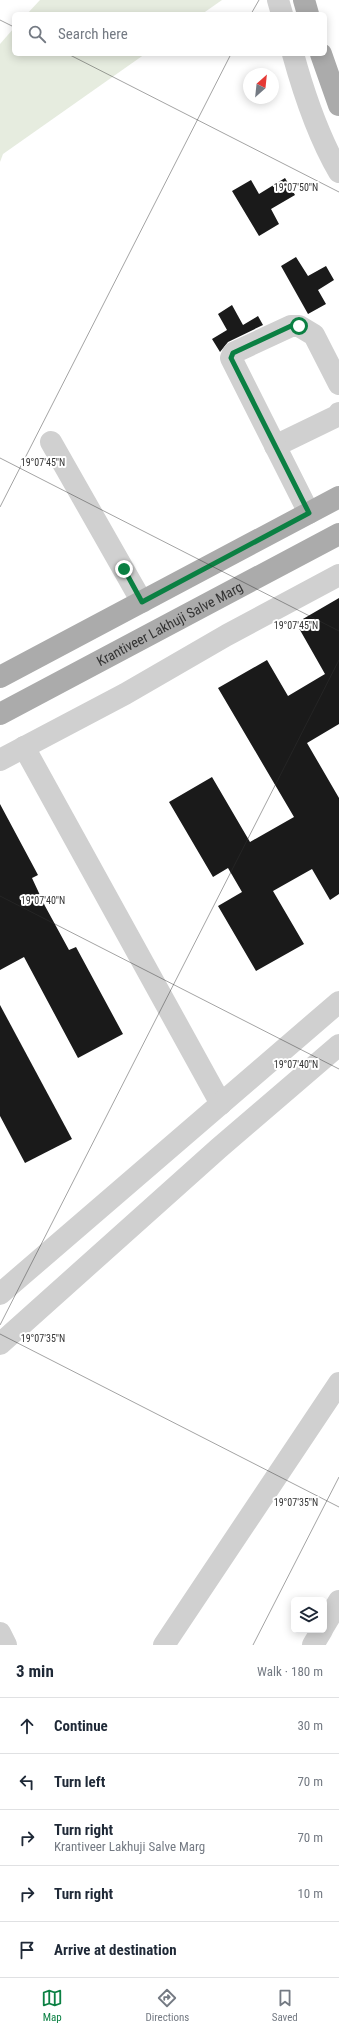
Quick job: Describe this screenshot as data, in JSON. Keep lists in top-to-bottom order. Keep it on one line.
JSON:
{"streets":{"main road":["Krantiveer Lakhuji Salve Marg"]},"north":"top right","page":{"search":"Search here","heading":["3 min","Walk · 180 m"],"list":[["Continue","30 m"],["Turn left","70 m"],["Turn right","Krantiveer Lakhuji Salve Marg","70 m"],["Turn right","10 m"],"Arrive at destination"],"nav":["Map","Directions","Saved"]},"coordinates":["19°07'50\"N","19°07'45\"N","19°07'40\"N","19°07'35\"N"]}
